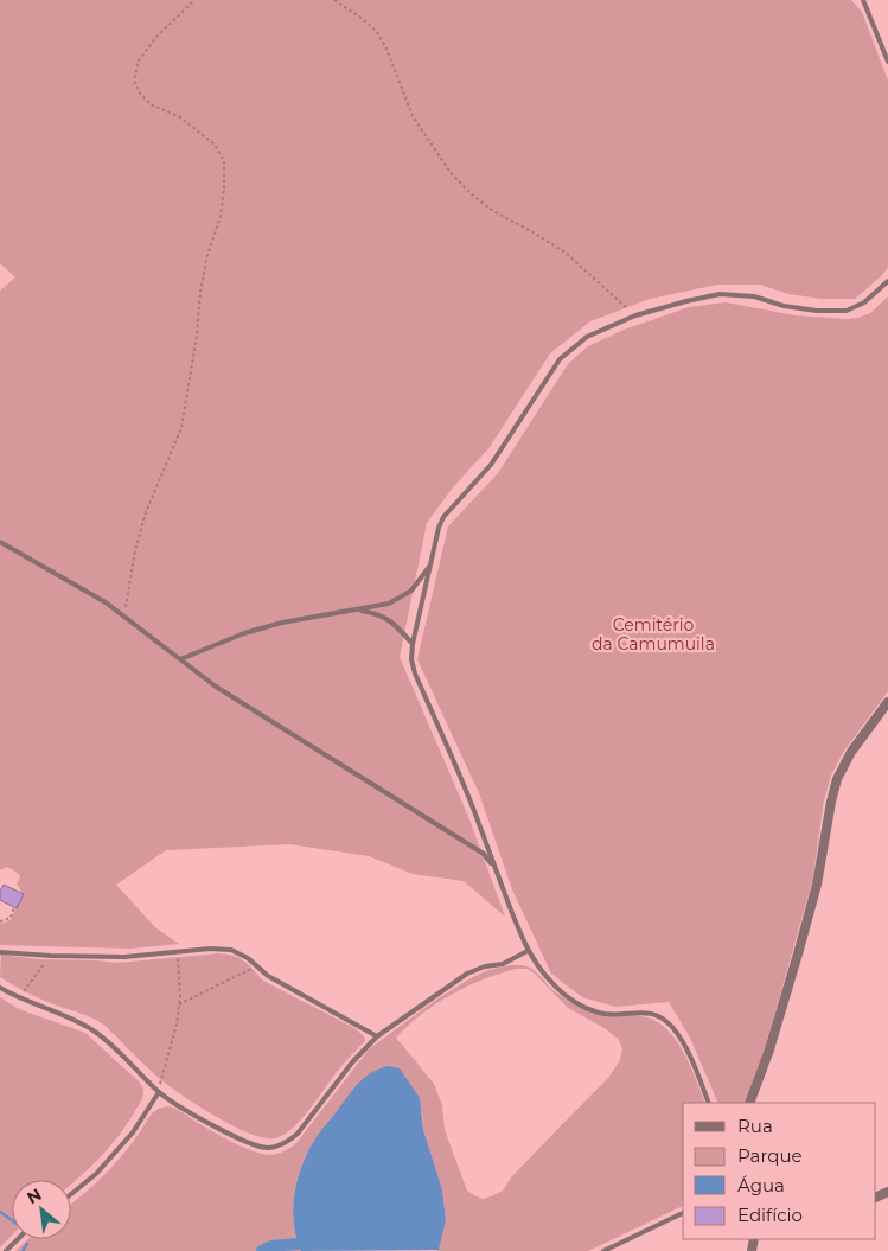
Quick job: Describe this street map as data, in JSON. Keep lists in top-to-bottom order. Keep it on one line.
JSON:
{"parks":["Cemitério da Camumuila"],"legend":["Rua","Parque","Água","Edifício"],"north":"top left"}
